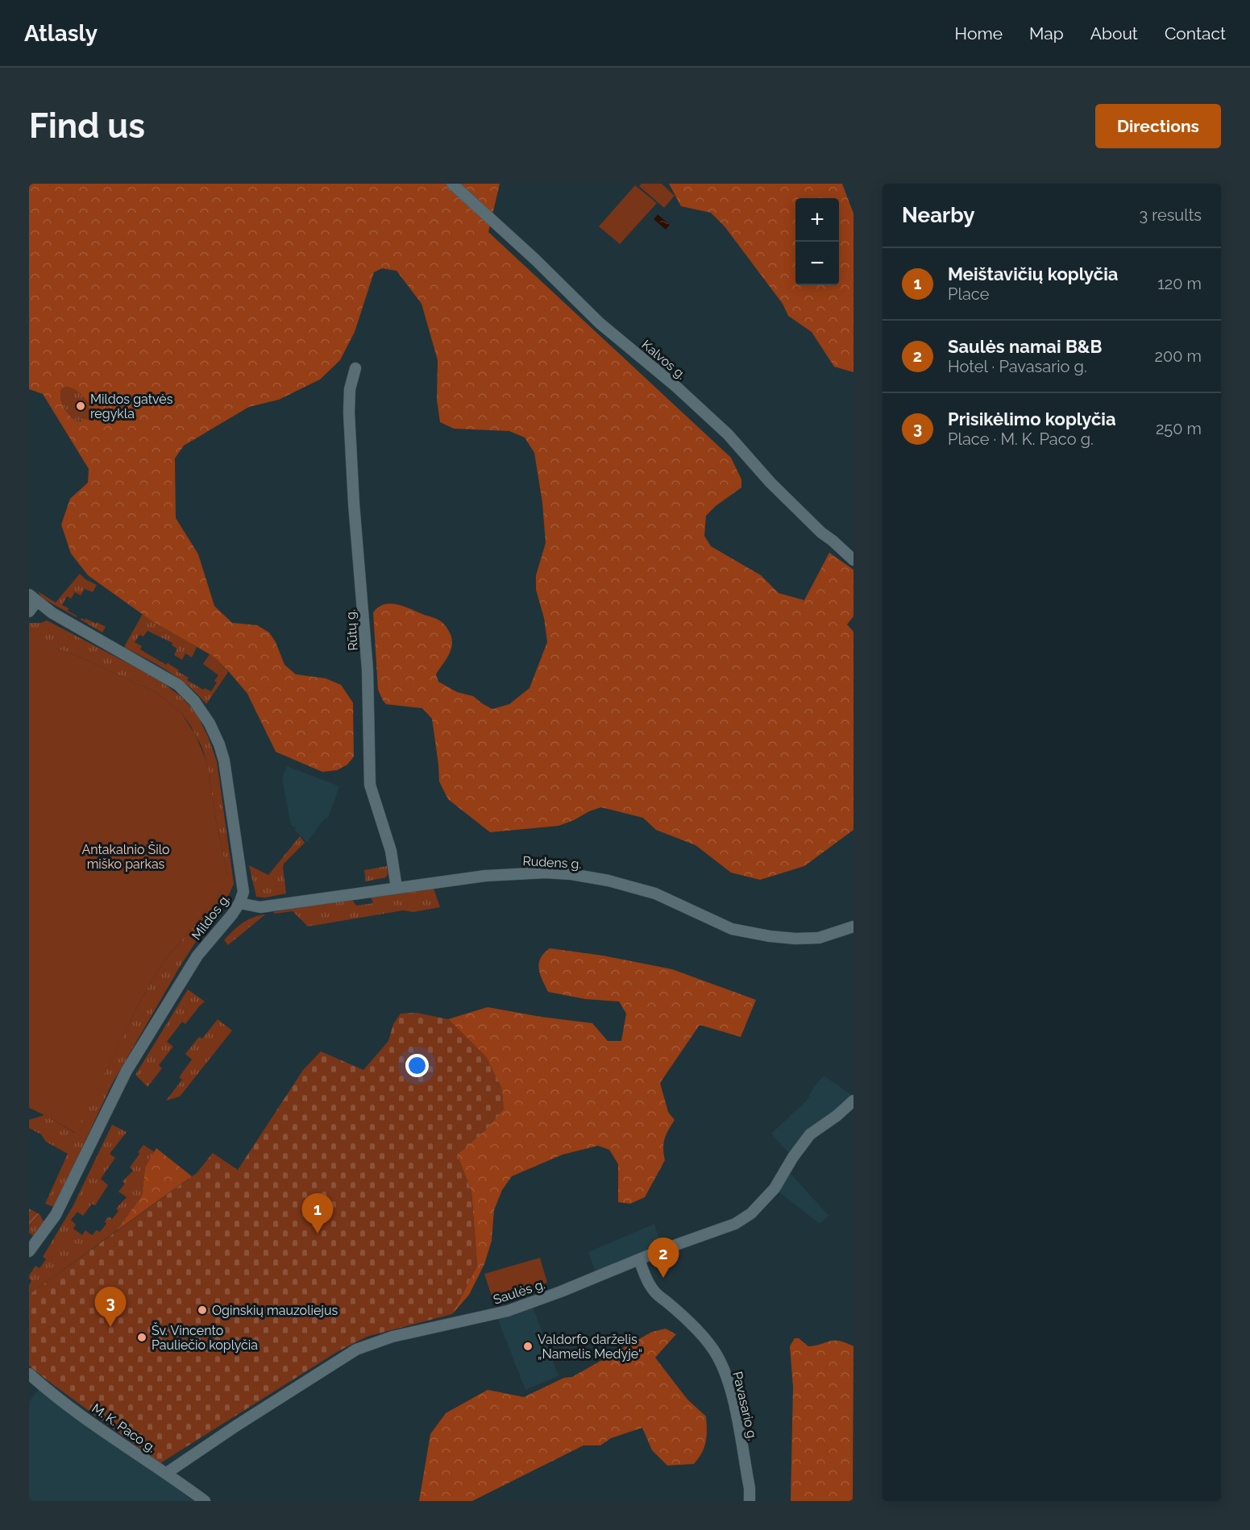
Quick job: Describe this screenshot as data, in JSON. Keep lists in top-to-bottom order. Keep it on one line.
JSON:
{"streets":{"street":["Kalvos g.","Rūtų g.","Rudens g.","Mildos g.","Saulės g.","Pavasario g.","M. K. Paco g."]},"crossings":[["Rūtų g.","Rudens g."],["Rudens g.","Mildos g."],["Saulės g.","Pavasario g."],["Saulės g.","M. K. Paco g."]],"parks":["Antakalnio Šilo miško parkas"],"places":["Mildos gatvės regykla","Oginskių mauzoliejus","Šv. Vincento Pauliečio koplyčia","Valdorfo darželis „Namelis Medyje“"],"page":{"header":"Atlasly","nav":["Home","Map","About","Contact"],"buttons":"Directions","title":"Find us","heading":["Nearby","3 results"],"map_buttons":["+","−"],"list":[{"mark":"1","name":"Meištavičių koplyčia","note":"Place","value":"120 m"},{"mark":"2","name":"Saulės namai B&B","note":"Hotel · Pavasario g.","value":"200 m"},{"mark":"3","name":"Prisikėlimo koplyčia","note":"Place · M. K. Paco g.","value":"250 m"}],"pins":["1","2","3"]}}
